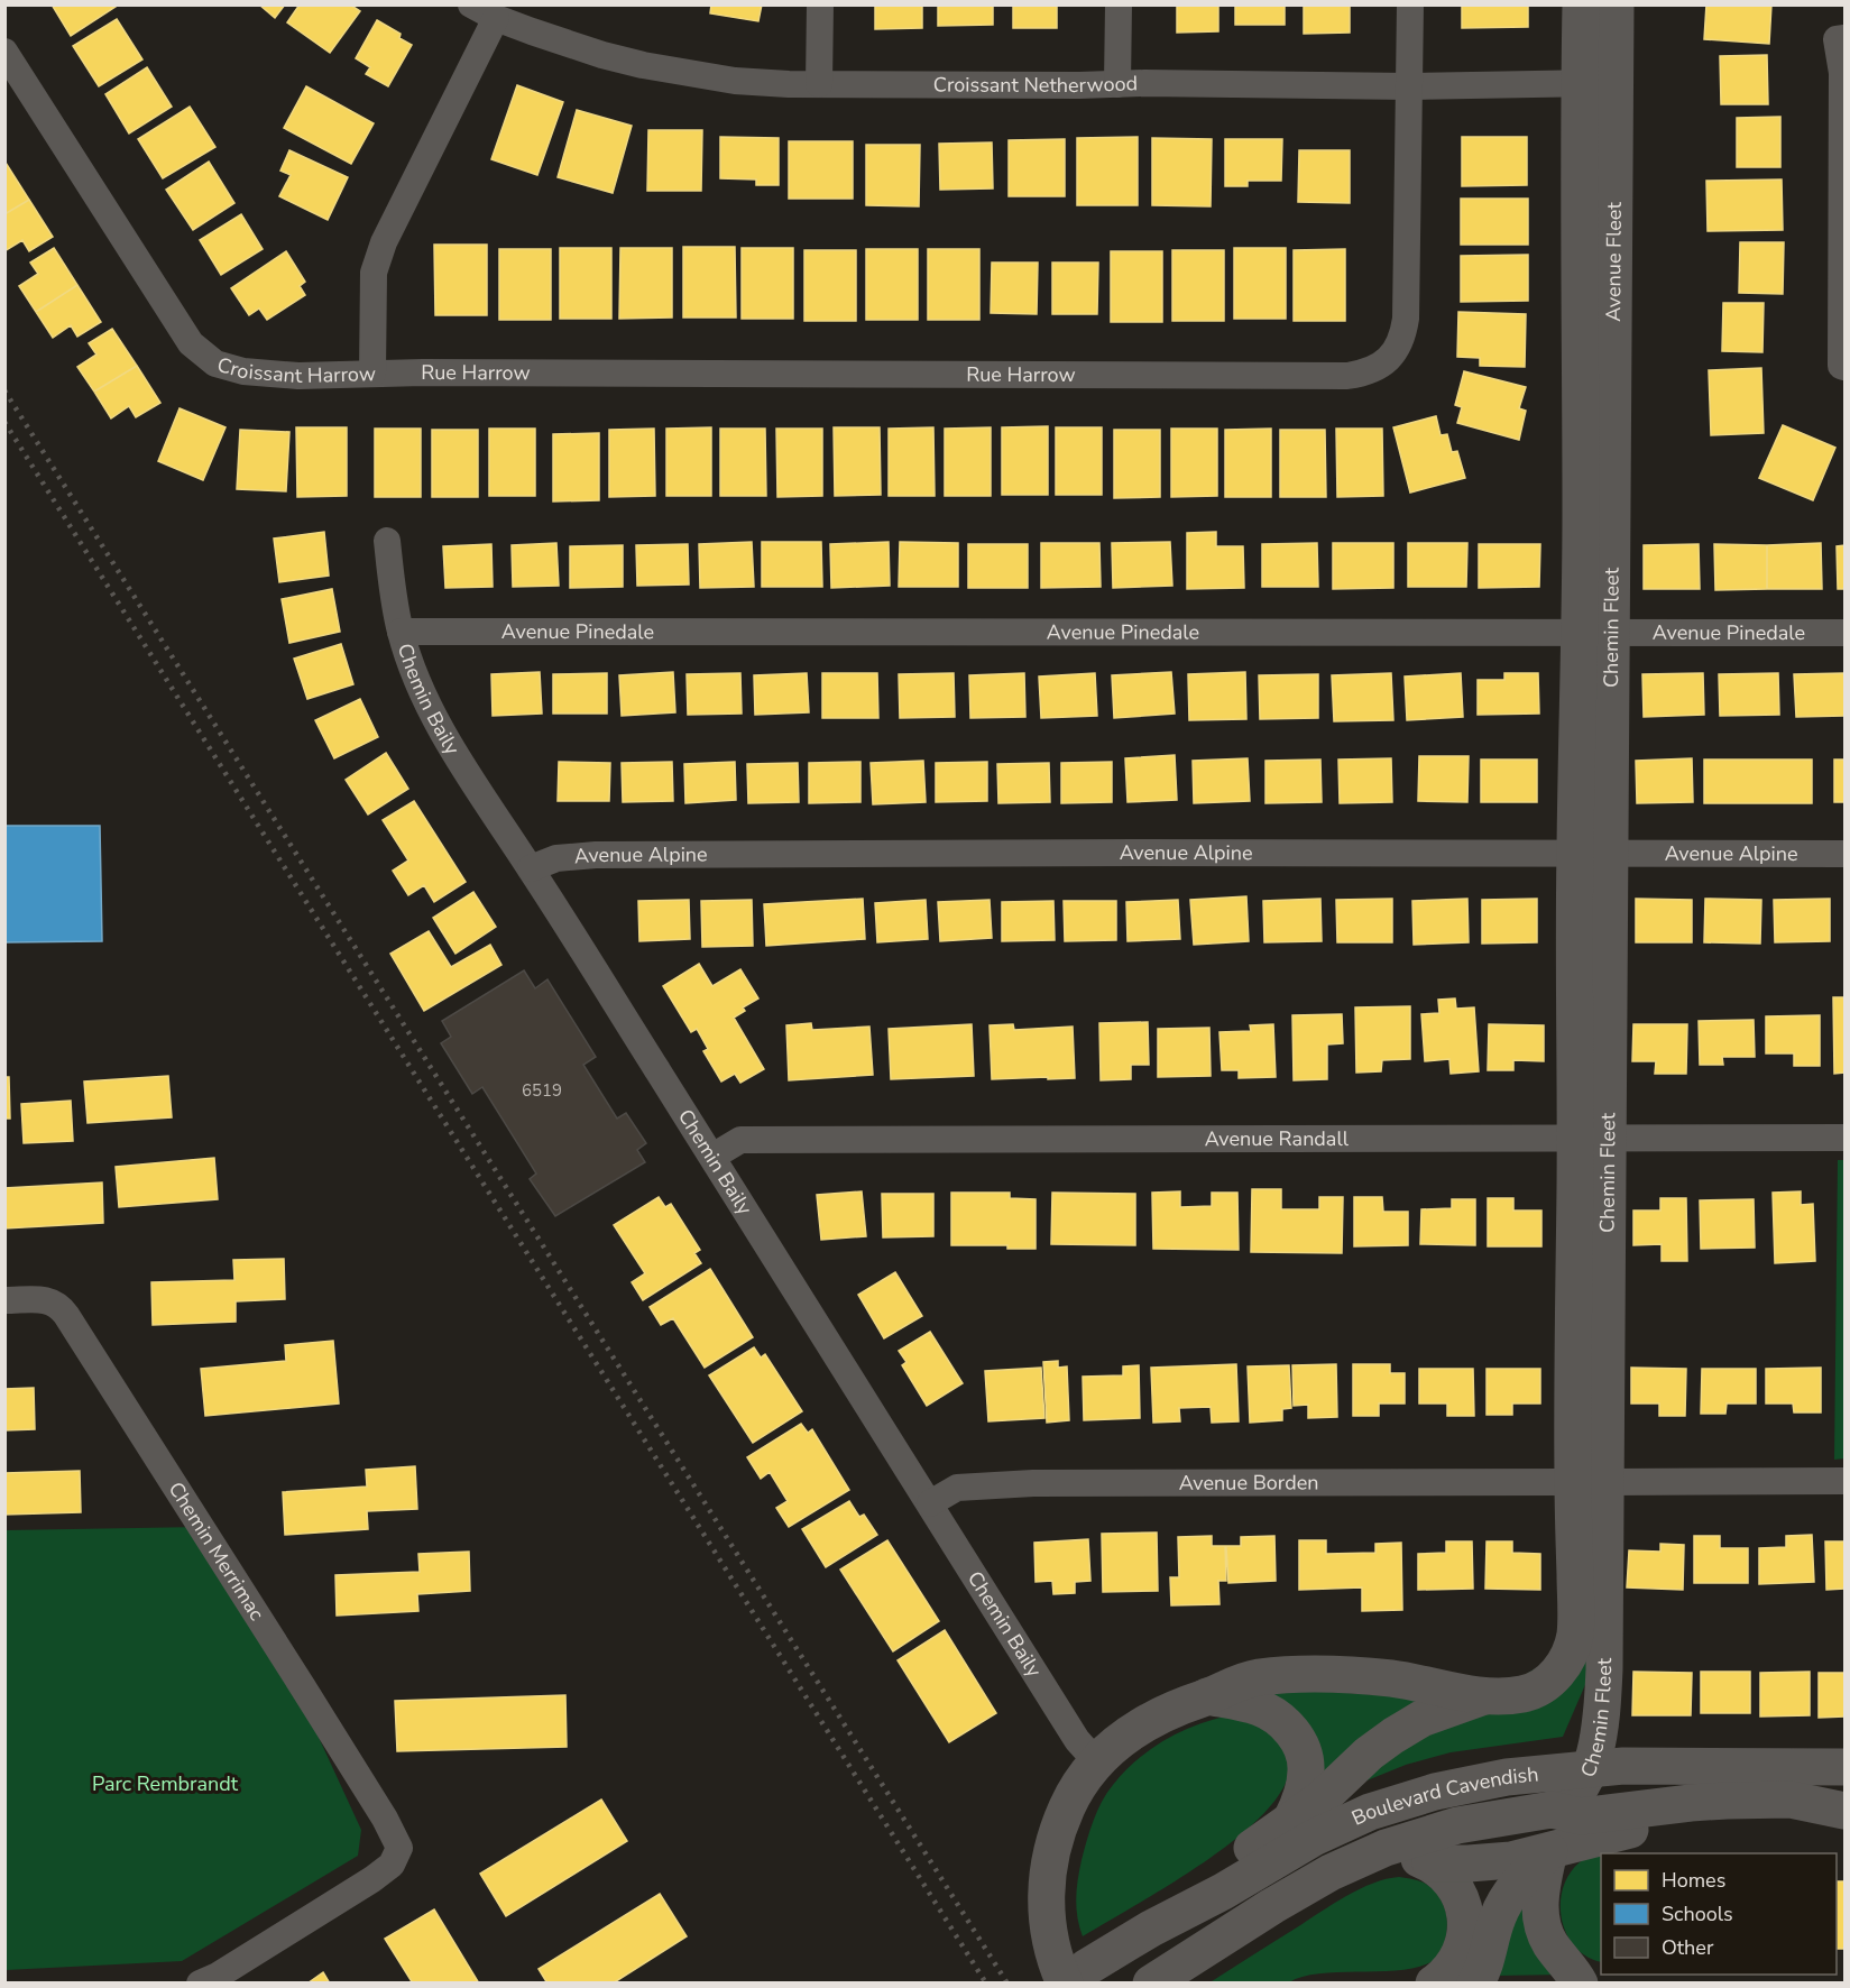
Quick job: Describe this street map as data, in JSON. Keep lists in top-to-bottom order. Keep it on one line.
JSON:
{"streets":{"main road":["Avenue Fleet","Chemin Fleet","Boulevard Cavendish"],"street":["Croissant Netherwood","Croissant Harrow","Rue Harrow","Avenue Pinedale","Chemin Baily","Avenue Alpine","Avenue Randall","Avenue Borden","Chemin Merrimac"]},"crossings":[["Croissant Netherwood","Avenue Fleet"],["Croissant Netherwood","Croissant Harrow"],["Croissant Netherwood","Rue Harrow"],["Avenue Fleet","Chemin Fleet"],["Croissant Harrow","Rue Harrow"],["Chemin Fleet","Avenue Pinedale"],["Chemin Fleet","Avenue Alpine"],["Chemin Fleet","Avenue Randall"],["Chemin Fleet","Avenue Borden"],["Chemin Fleet","Boulevard Cavendish"],["Avenue Pinedale","Chemin Baily"],["Chemin Baily","Avenue Alpine"],["Chemin Baily","Avenue Randall"],["Chemin Baily","Avenue Borden"]],"parks":["Parc Rembrandt"],"house_numbers":["6519"],"legend":["Homes","Schools","Other"]}
